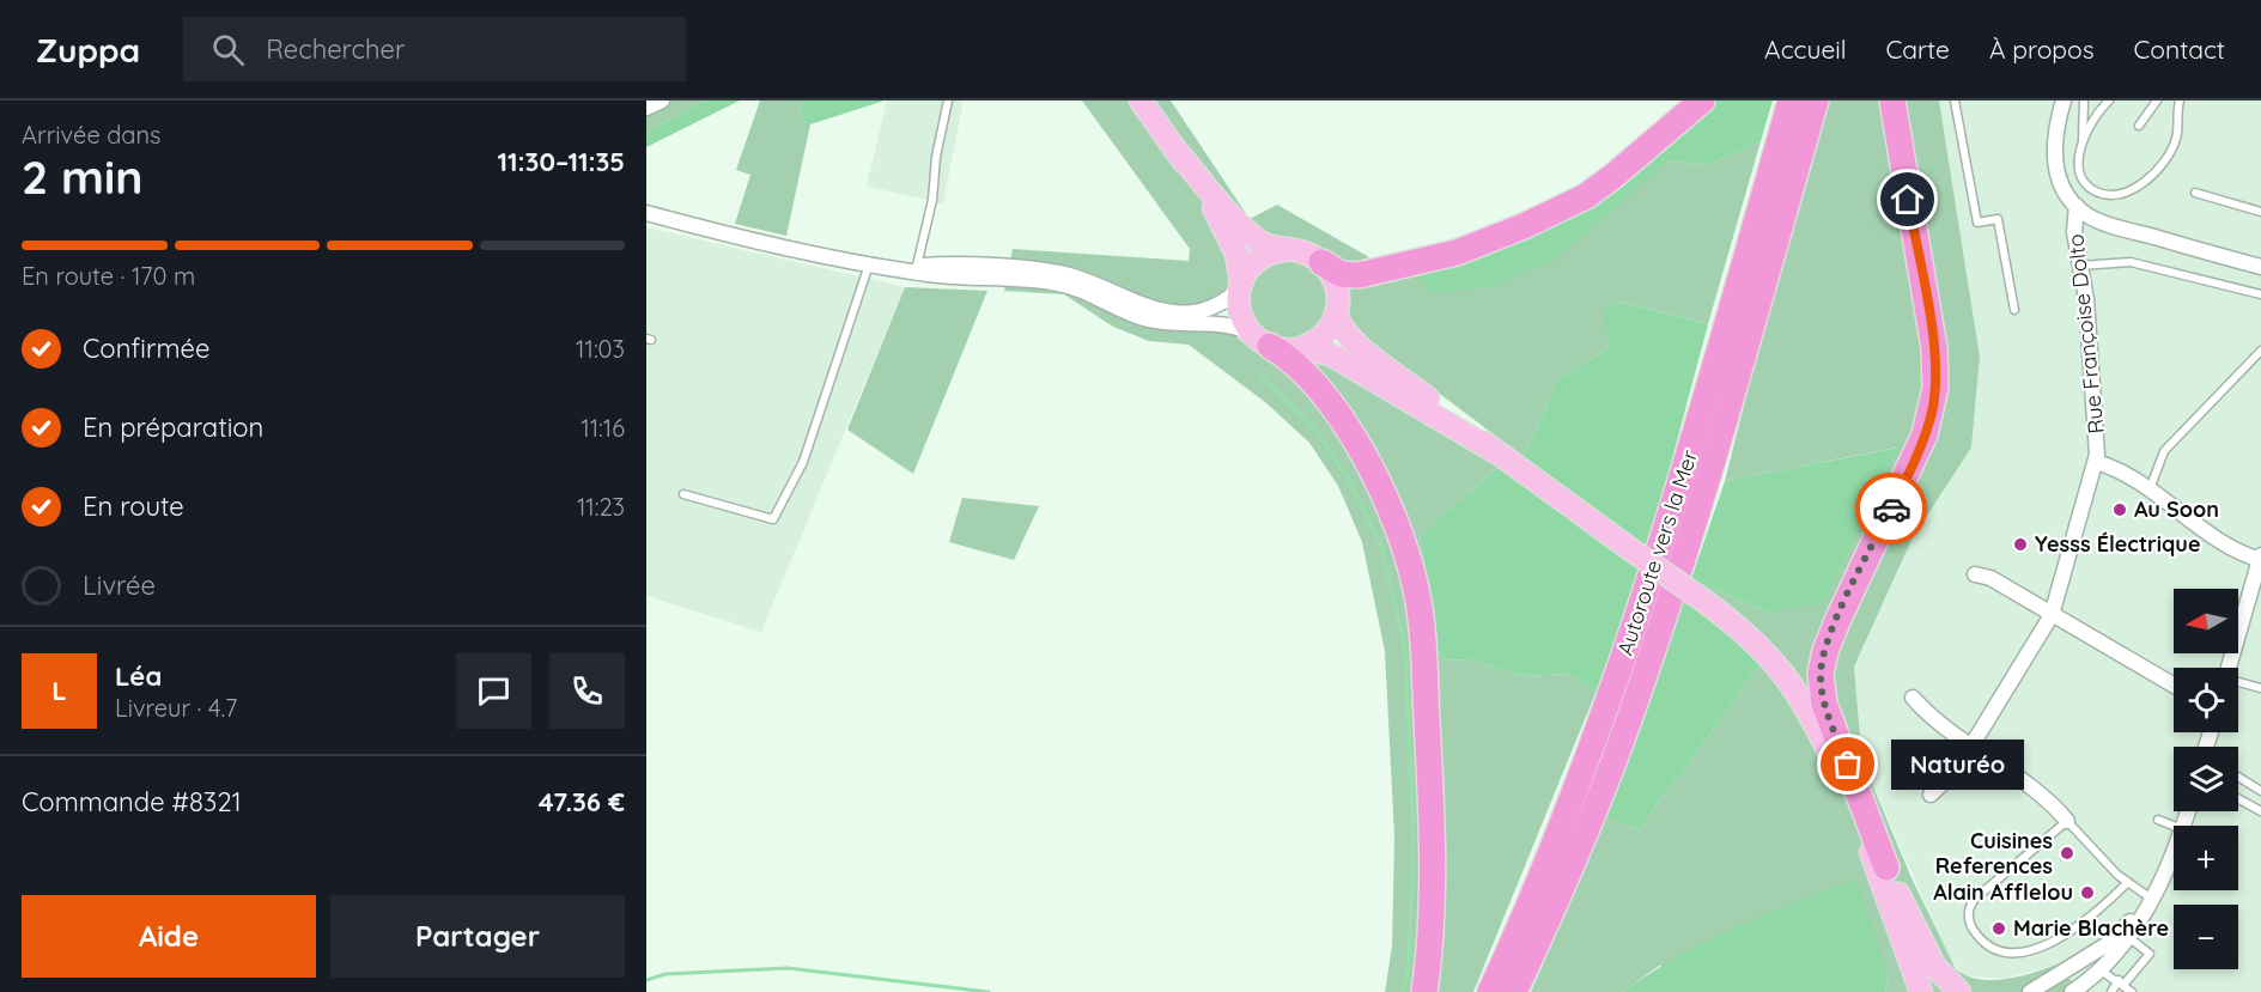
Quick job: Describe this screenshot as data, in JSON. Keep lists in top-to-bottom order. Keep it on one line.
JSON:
{"streets":{"highway":["Autoroute vers la Mer"],"street":["Rue Françoise Dolto"]},"places":["Au Soon","Yesss Électrique","Naturéo","Cuisines References","Alain Afflelou","Marie Blachère"],"north":"left","page":{"header":"Zuppa","search":"Rechercher","nav":["Accueil","Carte","À propos","Contact"],"heading":["2 min","Arrivée dans","11:30–11:35"],"panel":["Léa","Livreur · 4.7","Commande #8321","47.36 €"],"bar":"En route · 170 m","list":[["Confirmée","11:03"],["En préparation","11:16"],["En route","11:23"],"Livrée"],"map_buttons":["+","−"],"round":"L","bubble":"Naturéo","buttons":["Aide","Partager"]}}
